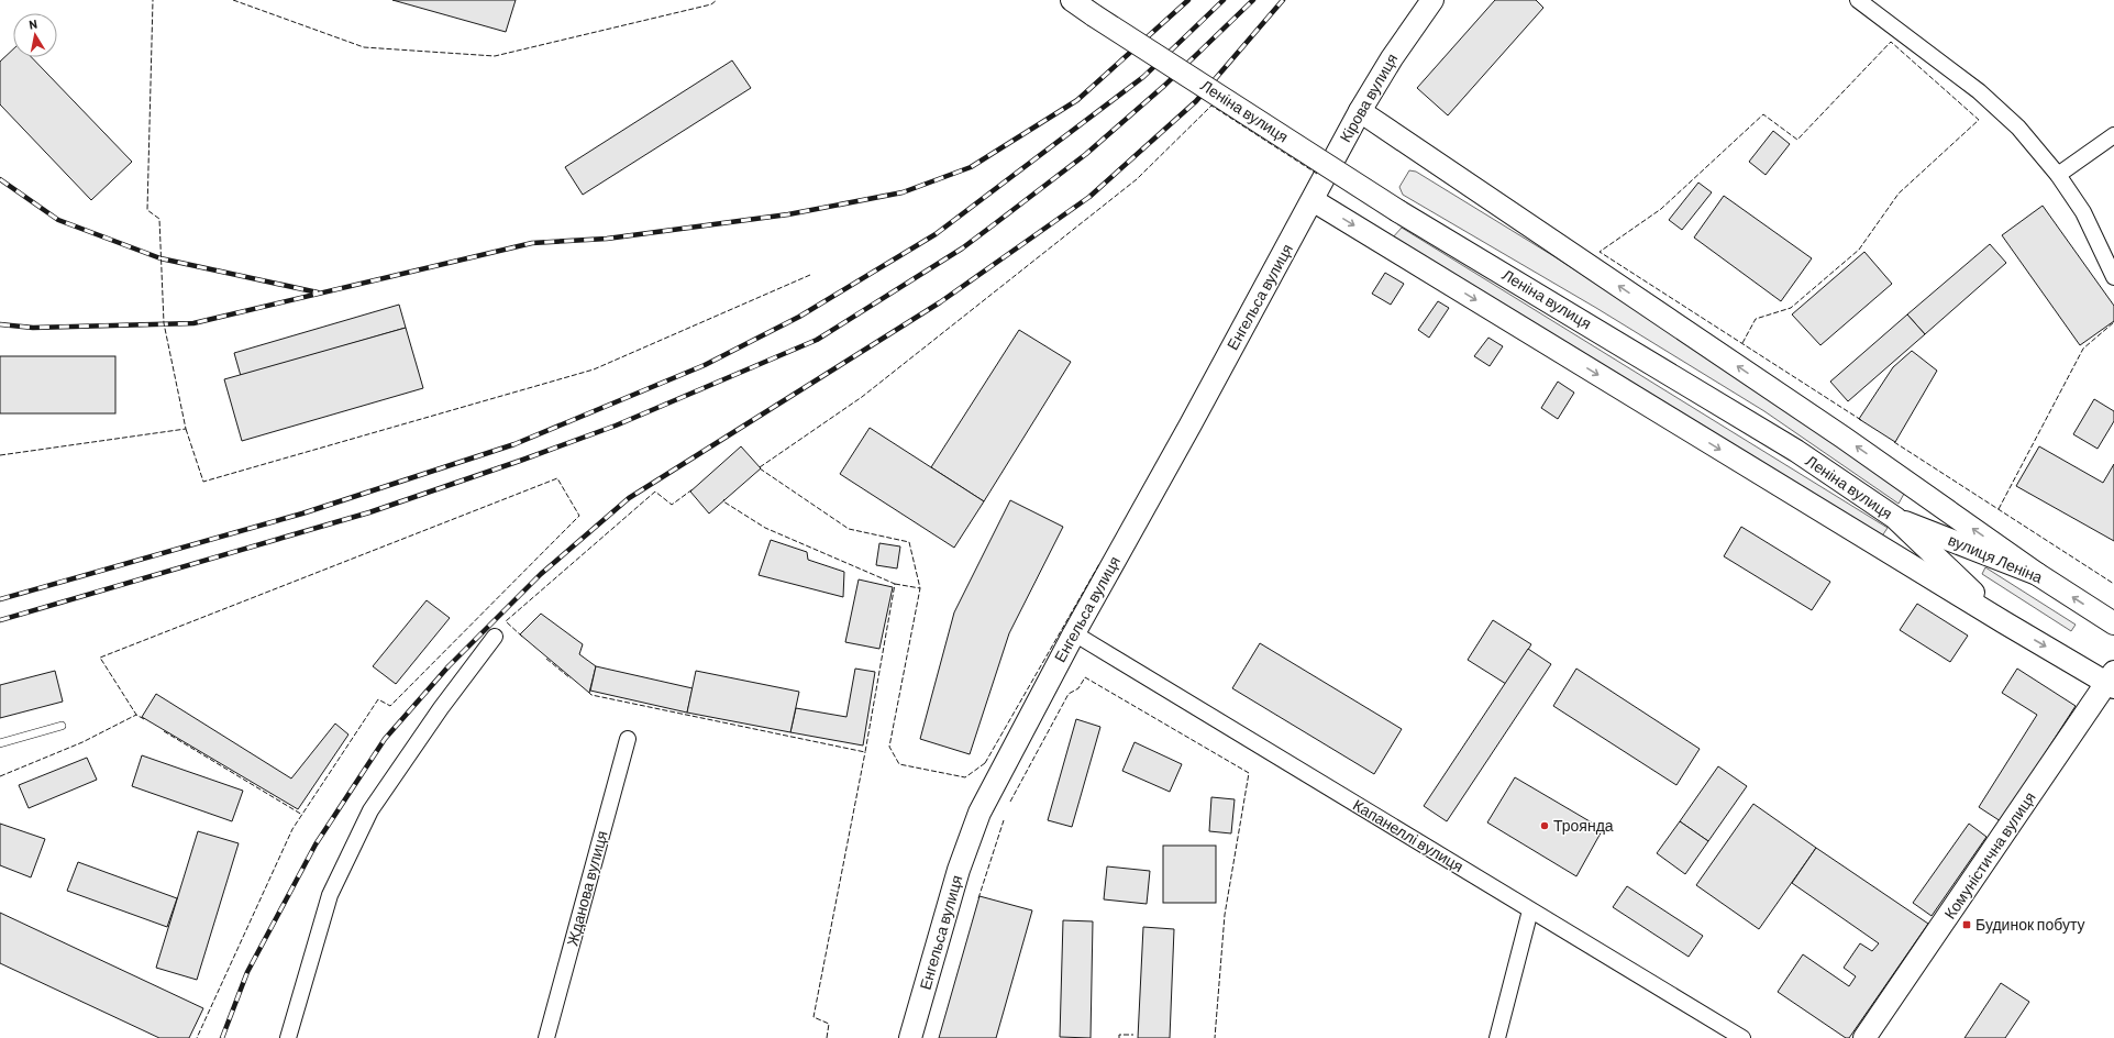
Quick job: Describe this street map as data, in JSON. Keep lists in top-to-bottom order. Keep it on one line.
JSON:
{"streets":{"street":["Кірова вулиця","Леніна вулиця","Енгельса вулиця","вулиця Леніна","Капанеллі вулиця","Комуністична вулиця","Жданова вулиця"]},"crossings":[["Кірова вулиця","Леніна вулиця"],["Кірова вулиця","Енгельса вулиця"],["Леніна вулиця","Енгельса вулиця"],["Леніна вулиця","вулиця Леніна"],["Леніна вулиця","Комуністична вулиця"],["Енгельса вулиця","Капанеллі вулиця"]],"one_way":["вулиця Леніна"],"places":{"other":["Троянда"],"transit":["Будинок побуту"]},"north":"top"}
